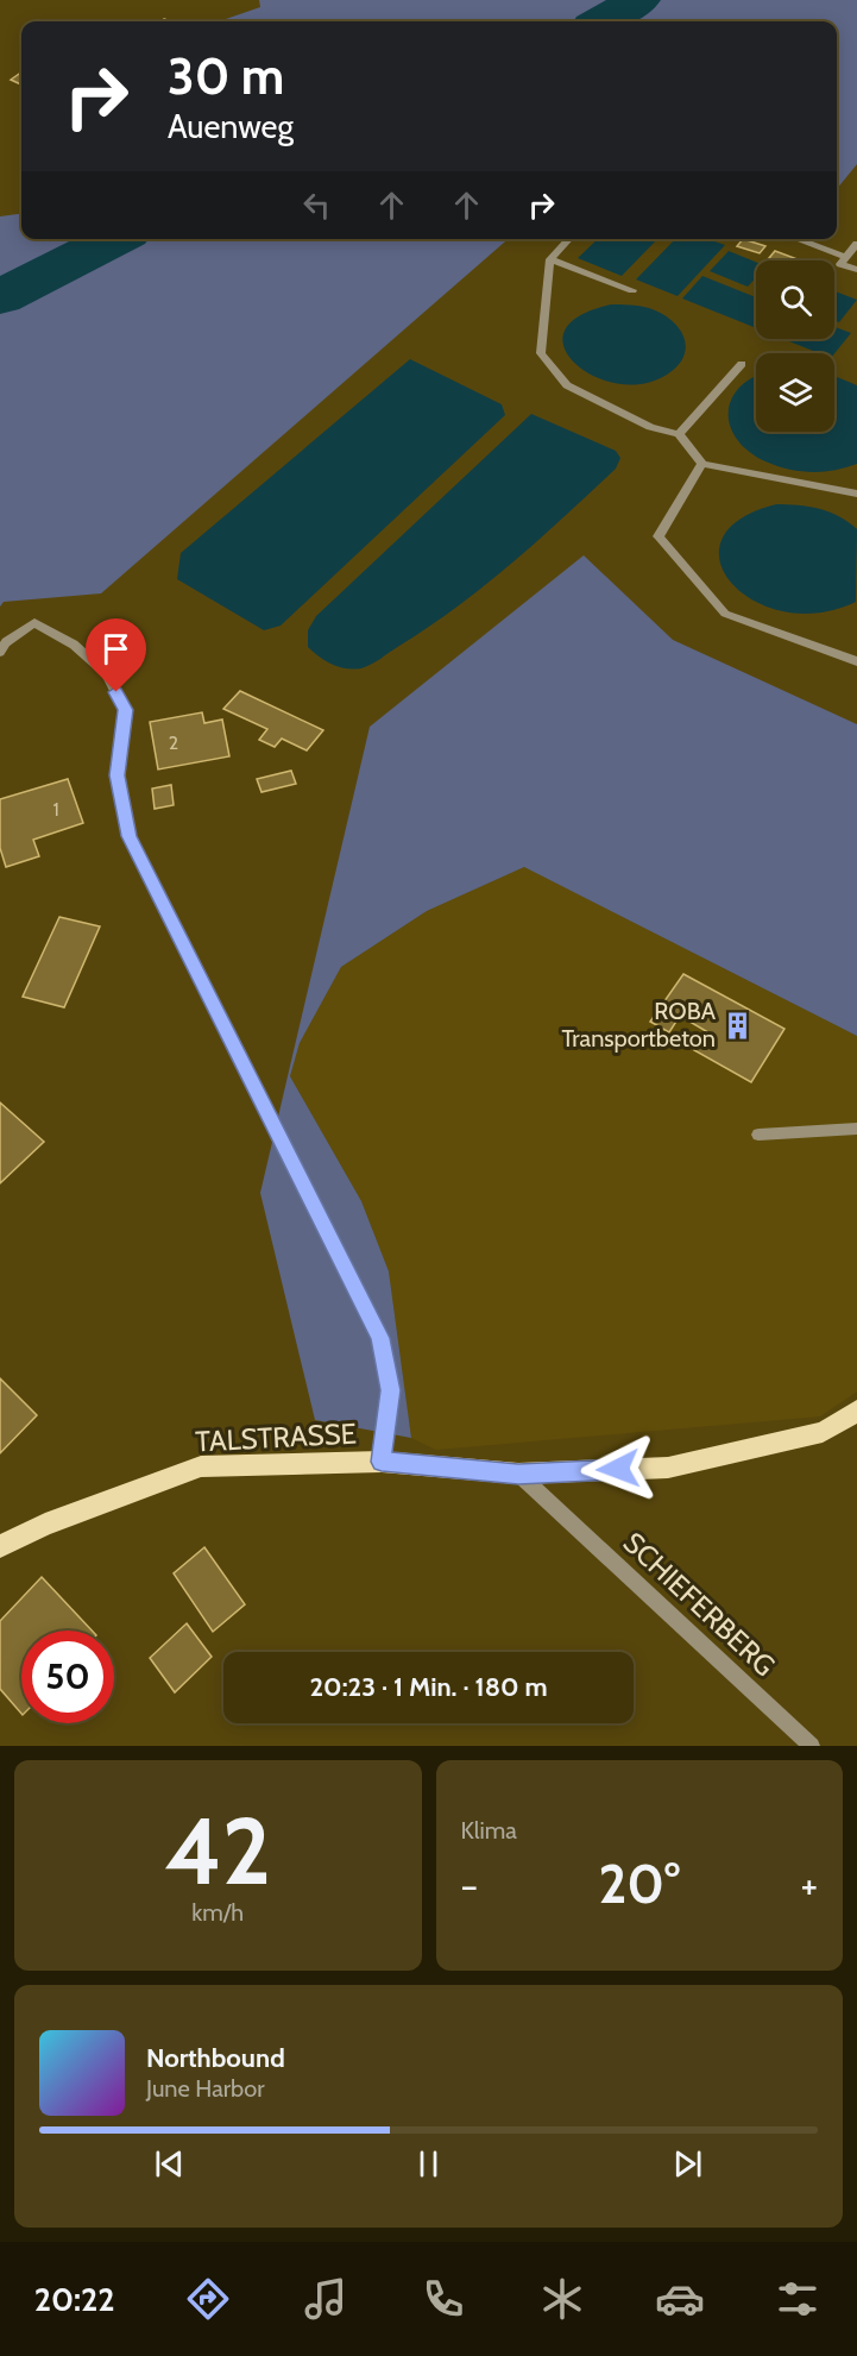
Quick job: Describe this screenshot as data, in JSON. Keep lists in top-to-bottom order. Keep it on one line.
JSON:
{"streets":{"main road":["TALSTRASSE"],"street":["SCHIEFERBERG"]},"crossings":[["TALSTRASSE","SCHIEFERBERG"]],"places":{"building":["ROBA Transportbeton"]},"house_numbers":["2","1"],"page":{"turn":["30 m","Auenweg"],"limit":"50","trip":"20:23 · 1 Min. · 180 m","tile":[["42","km/h"],"Klima"],"heat":["−","20°","+"],"song":["Northbound","June Harbor"],"tabs":"20:22"}}
